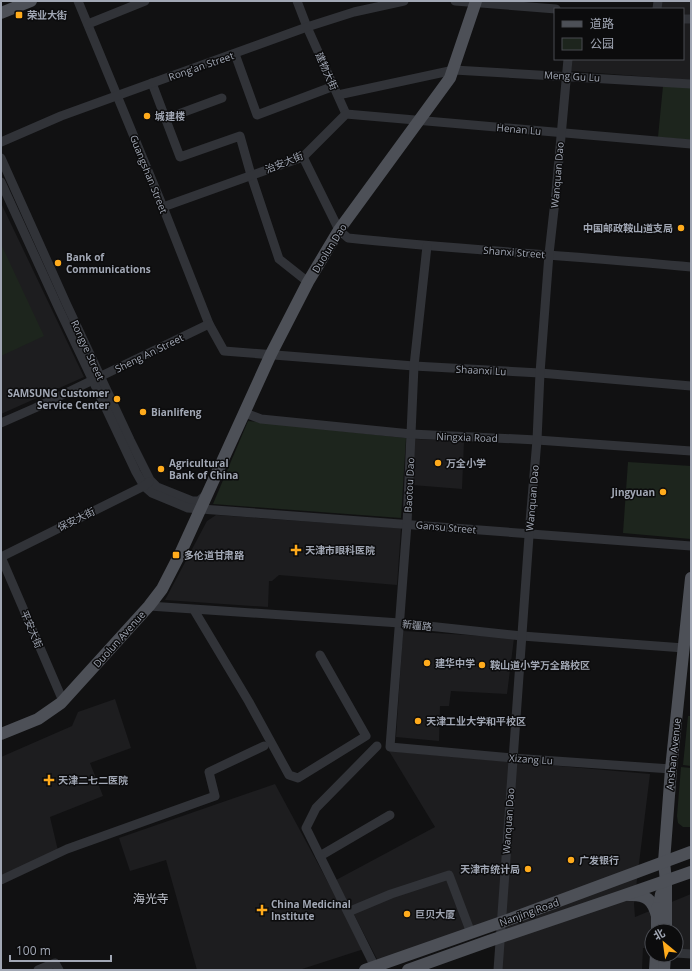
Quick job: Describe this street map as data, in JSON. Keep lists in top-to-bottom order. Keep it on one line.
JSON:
{"streets":{"main road":["Duolun Dao","Duolun Avenue","Anshan Avenue","Nanjing Road"],"street":["Rong'an Street","建物大街","Meng Gu Lu","Henan Lu","治安大街","Guangshan Street","Wanquan Dao","Shanxi Street","Rongye Street","Sheng An Street","Shaanxi Lu","Ningxia Road","Baotou Dao","保安大街","Gansu Street","新疆路","平安大街","Xizang Lu"]},"crossings":[["Rong'an Street","建物大街"],["Rong'an Street","Guangshan Street"],["建物大街","Meng Gu Lu"],["建物大街","治安大街"],["Meng Gu Lu","Wanquan Dao"],["Meng Gu Lu","Duolun Dao"],["Henan Lu","Wanquan Dao"],["Henan Lu","Duolun Dao"],["治安大街","Guangshan Street"],["Guangshan Street","Duolun Dao"],["Guangshan Street","Sheng An Street"],["Guangshan Street","Shaanxi Lu"],["Wanquan Dao","Shanxi Street"],["Wanquan Dao","Shaanxi Lu"],["Wanquan Dao","Ningxia Road"],["Wanquan Dao","Gansu Street"],["Wanquan Dao","新疆路"],["Wanquan Dao","Xizang Lu"],["Wanquan Dao","Nanjing Road"],["Duolun Dao","Shanxi Street"],["Duolun Dao","Rongye Street"],["Duolun Dao","Shaanxi Lu"],["Duolun Dao","Ningxia Road"],["Duolun Dao","Gansu Street"],["Duolun Dao","Duolun Avenue"],["Shanxi Street","Baotou Dao"],["Rongye Street","Sheng An Street"],["Rongye Street","保安大街"],["Shaanxi Lu","Baotou Dao"],["Ningxia Road","Baotou Dao"],["Baotou Dao","Gansu Street"],["Baotou Dao","新疆路"],["Baotou Dao","Xizang Lu"],["保安大街","平安大街"],["Gansu Street","Duolun Avenue"],["新疆路","Duolun Avenue"],["新疆路","Anshan Avenue"],["平安大街","Duolun Avenue"],["Anshan Avenue","Xizang Lu"],["Anshan Avenue","Nanjing Road"]],"districts":["海光寺"],"places":{"transit":["荣业大街","多伦道甘肃路"],"other":["城建楼","中国邮政鞍山道支局","Bank of Communications","SAMSUNG Customer Service Center","Bianlifeng","万全小学","Agricultural Bank of China","Jingyuan","建华中学","鞍山道小学万全路校区","天津工业大学和平校区","广发银行","天津市统计局","巨贝大厦"],"health":["天津市眼科医院","天津二七二医院","China Medicinal Institute"]},"legend":["道路","公园"],"scale_bar":"100 m","north":"top left"}
